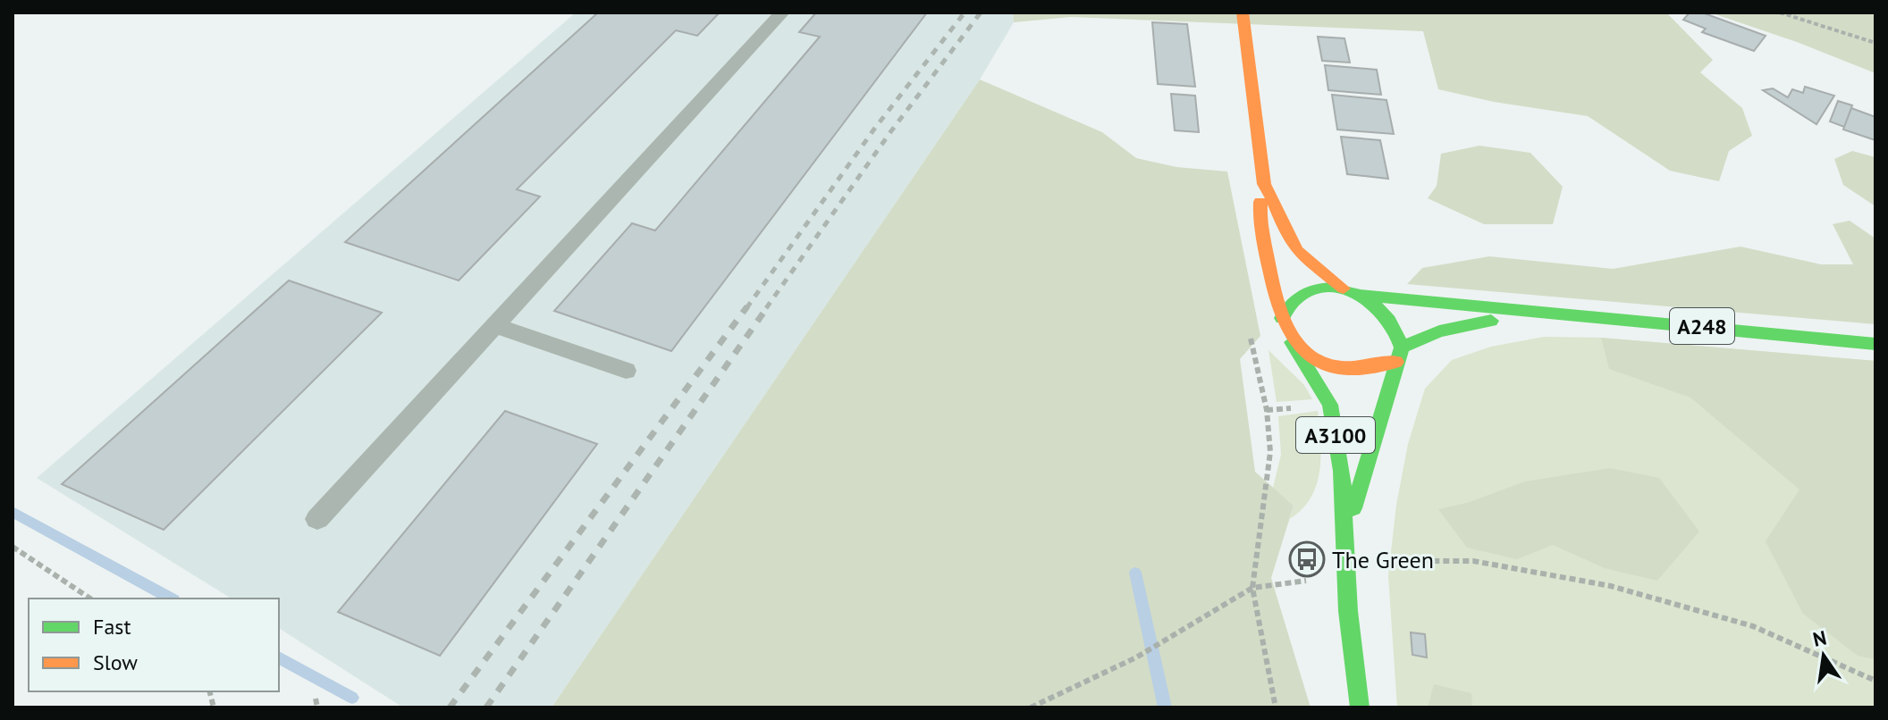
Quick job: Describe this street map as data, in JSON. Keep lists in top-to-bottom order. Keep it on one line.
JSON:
{"streets":{"main road":["A248","A3100"]},"crossings":[["A248","A3100"]],"places":{"bus stop":["The Green"]},"legend":["Fast","Slow"],"north":"top"}
